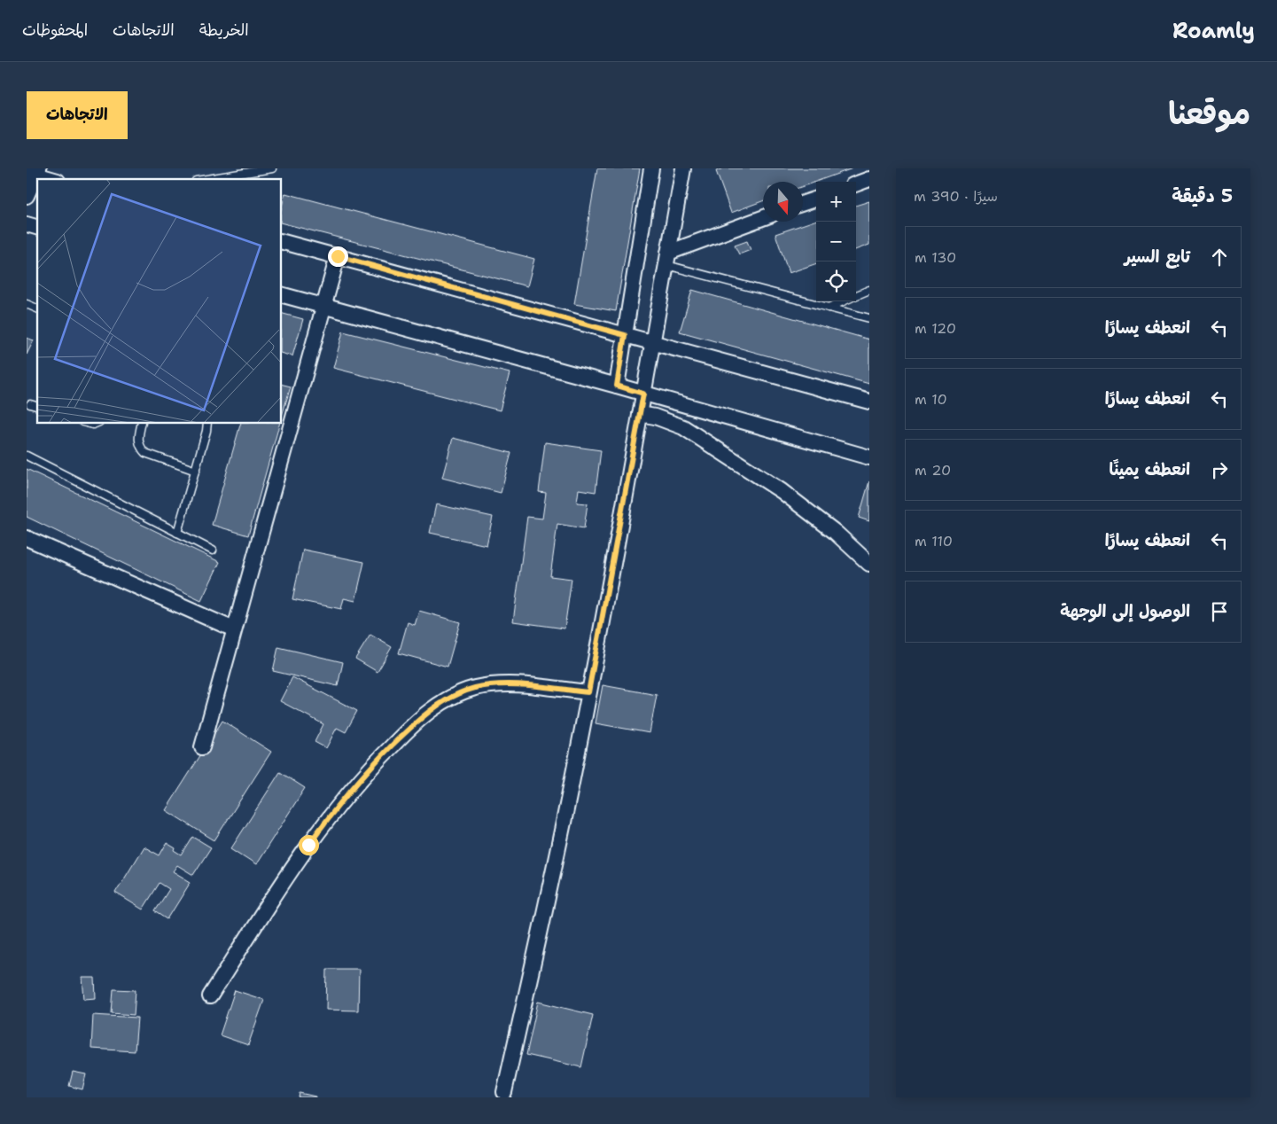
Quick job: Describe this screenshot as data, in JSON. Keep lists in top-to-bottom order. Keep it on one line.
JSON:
{"north":"bottom","page":{"header":"Roamly","nav":["الخريطة","الاتجاهات","المحفوظات"],"title":"موقعنا","buttons":"الاتجاهات","heading":["5 دقيقة","سيرًا · 390 m"],"map_buttons":["+","−"],"list":[["تابع السير","130 m"],["انعطف يسارًا","120 m"],["انعطف يسارًا","10 m"],["انعطف يمينًا","20 m"],["انعطف يسارًا","110 m"],"الوصول إلى الوجهة"]}}
